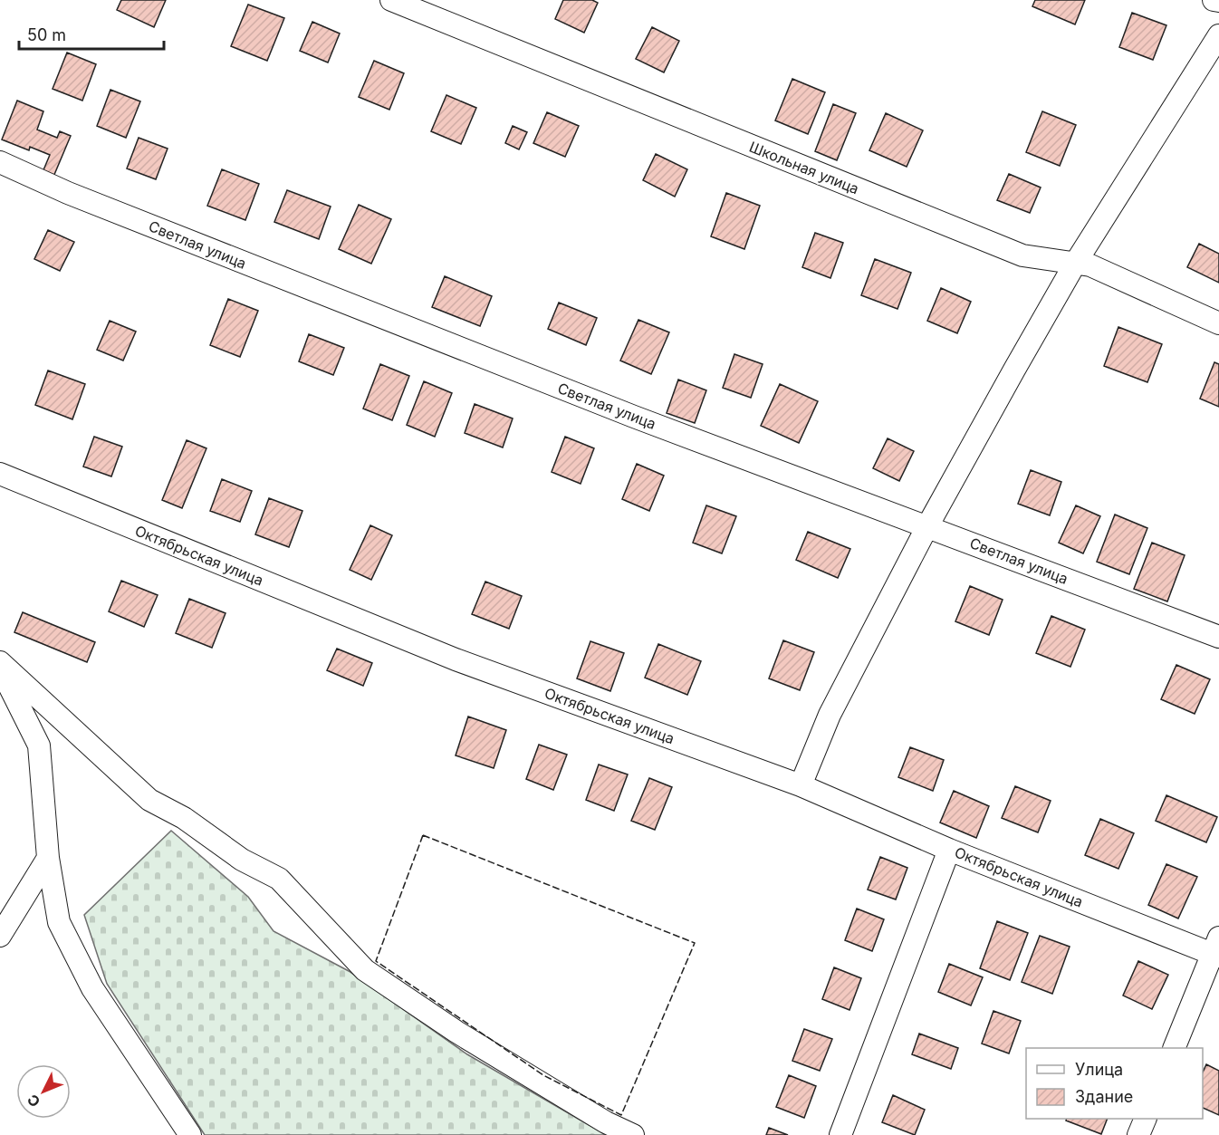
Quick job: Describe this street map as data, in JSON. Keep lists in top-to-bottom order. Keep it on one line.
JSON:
{"streets":{"street":["Школьная улица","Светлая улица","Октябрьская улица"]},"legend":["Улица","Здание"],"scale_bar":"50 m","north":"bottom left"}
